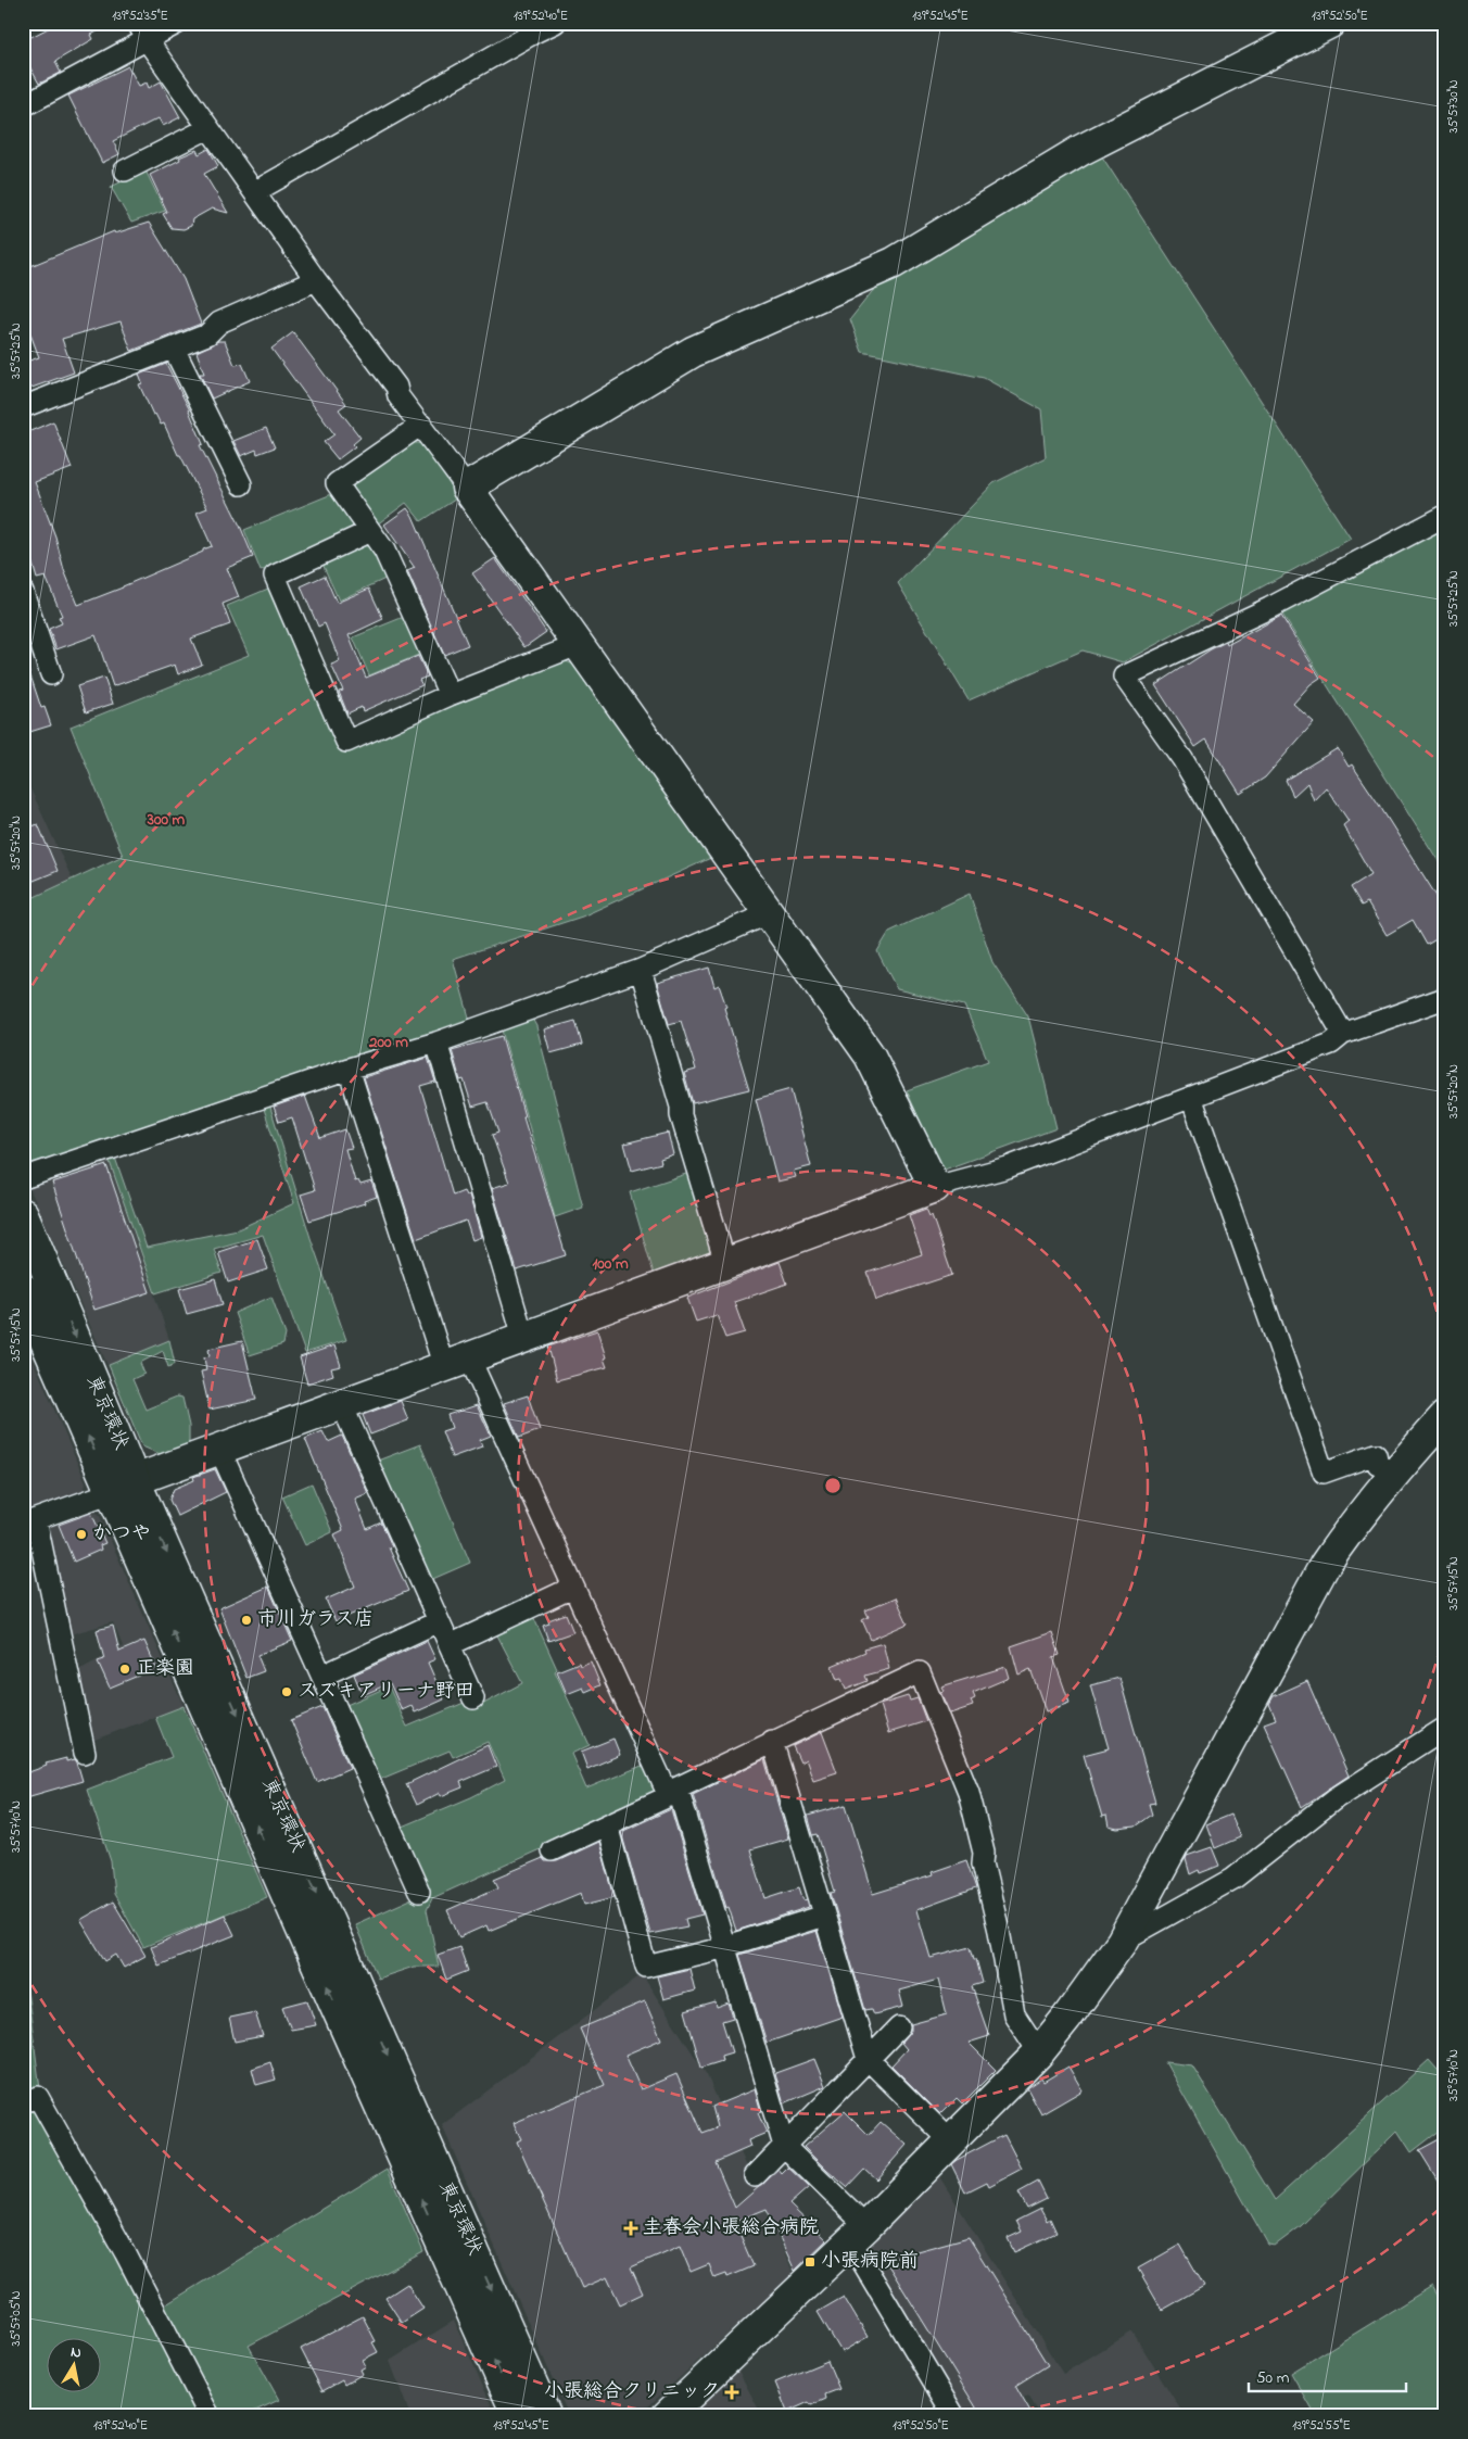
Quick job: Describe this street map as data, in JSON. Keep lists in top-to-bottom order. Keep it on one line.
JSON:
{"streets":{"main road":["東京環状"]},"places":{"other":["かつや","市川ガラス店","正楽園","スズキアリーナ野田"],"health":["圭春会小張総合病院","小張総合クリニック"],"transit":["小張病院前"]},"scale_bar":"50 m","north":"top","coordinates":["139°52'35\"E","139°52'40\"E","139°52'45\"E","139°52'50\"E","35°57'30\"N","35°57'25\"N","35°57'20\"N","35°57'15\"N","35°57'10\"N","35°57'05\"N","139°52'55\"E"],"rings":["300 m","200 m","100 m"]}
